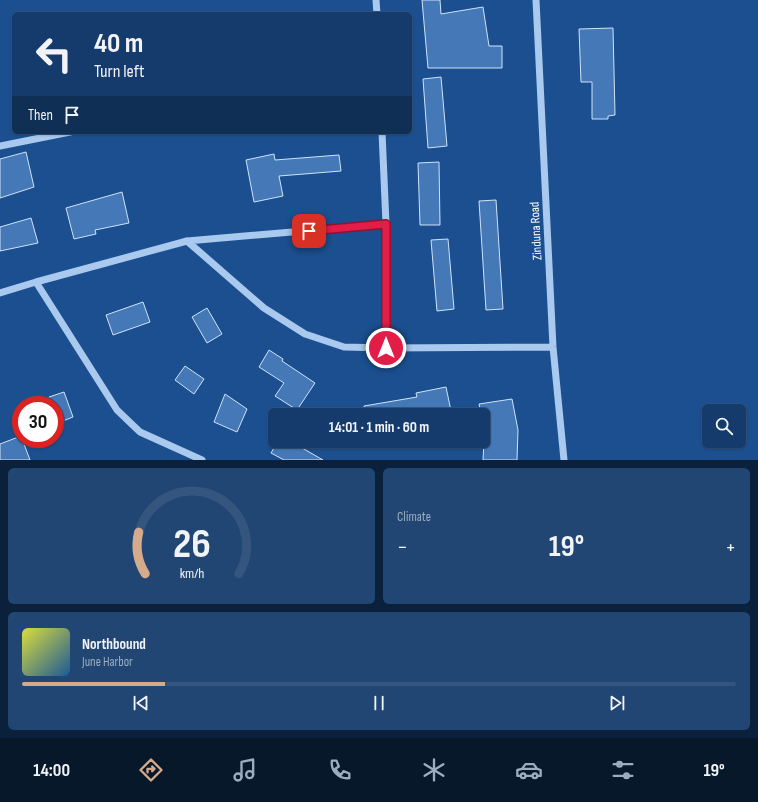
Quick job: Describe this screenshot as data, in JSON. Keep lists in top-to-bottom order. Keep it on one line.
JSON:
{"streets":{"street":["Zinduna Road"]},"page":{"turn":["40 m","Turn left"],"then":"Then","limit":"30","trip":"14:01 · 1 min · 60 m","tile":"Climate","heat":["−","19°","+"],"song":["Northbound","June Harbor"],"tabs":["14:00","19°"],"gauge":["26","km/h"]}}
